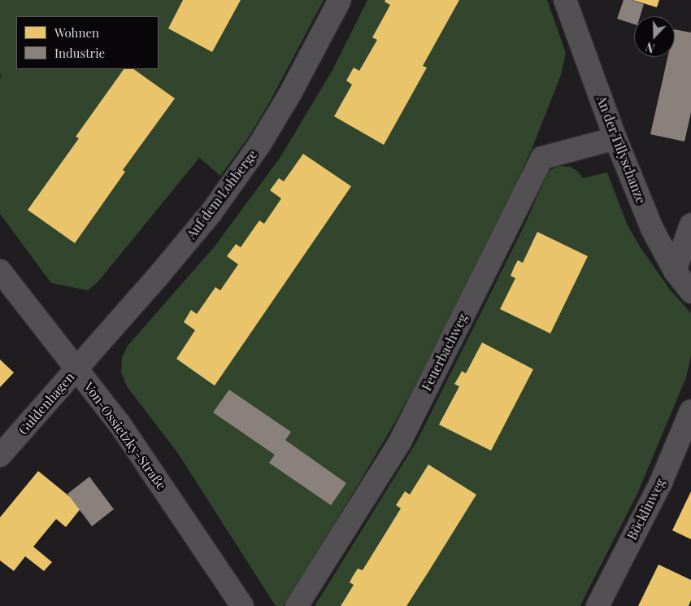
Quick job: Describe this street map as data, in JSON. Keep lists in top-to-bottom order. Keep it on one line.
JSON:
{"streets":{"street":["An der Tillyschanze","Auf dem Lohberge","Feuerbachweg","Guldenhagen","Von-Ossietzky-Straße","Böcklinweg"]},"crossings":[["An der Tillyschanze","Feuerbachweg"],["Auf dem Lohberge","Guldenhagen"],["Auf dem Lohberge","Von-Ossietzky-Straße"],["Guldenhagen","Von-Ossietzky-Straße"]],"legend":["Wohnen","Industrie"],"north":"bottom"}
